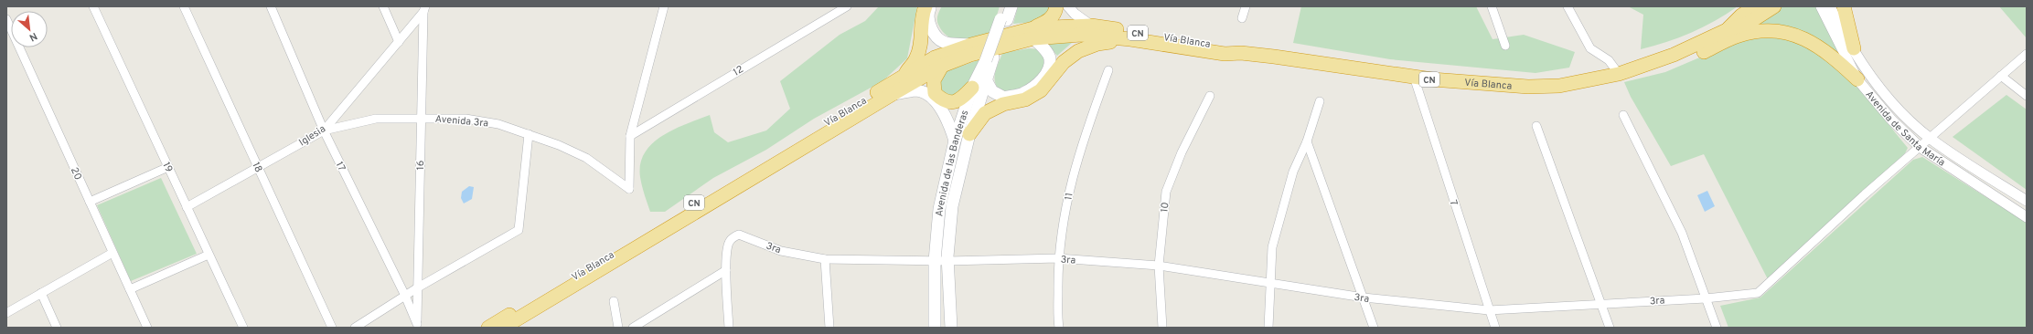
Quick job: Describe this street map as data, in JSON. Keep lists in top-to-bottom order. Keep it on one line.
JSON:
{"streets":{"highway":["CN","Vía Blanca"],"main road":["Avenida de las Banderas"],"street":["12","Avenida 3ra","Avenida de Santa María","Iglesia","16","17","19","18","20","11","7","10","3ra"]},"crossings":[["Vía Blanca","7"],["12","Avenida 3ra"],["Avenida 3ra","Iglesia"],["Avenida 3ra","16"],["Avenida 3ra","17"],["Avenida de Santa María","3ra"],["Iglesia","16"],["Iglesia","17"],["Iglesia","19"],["Iglesia","18"],["Avenida de las Banderas","3ra"],["16","17"],["11","3ra"],["7","3ra"],["10","3ra"]],"north":"bottom right"}
